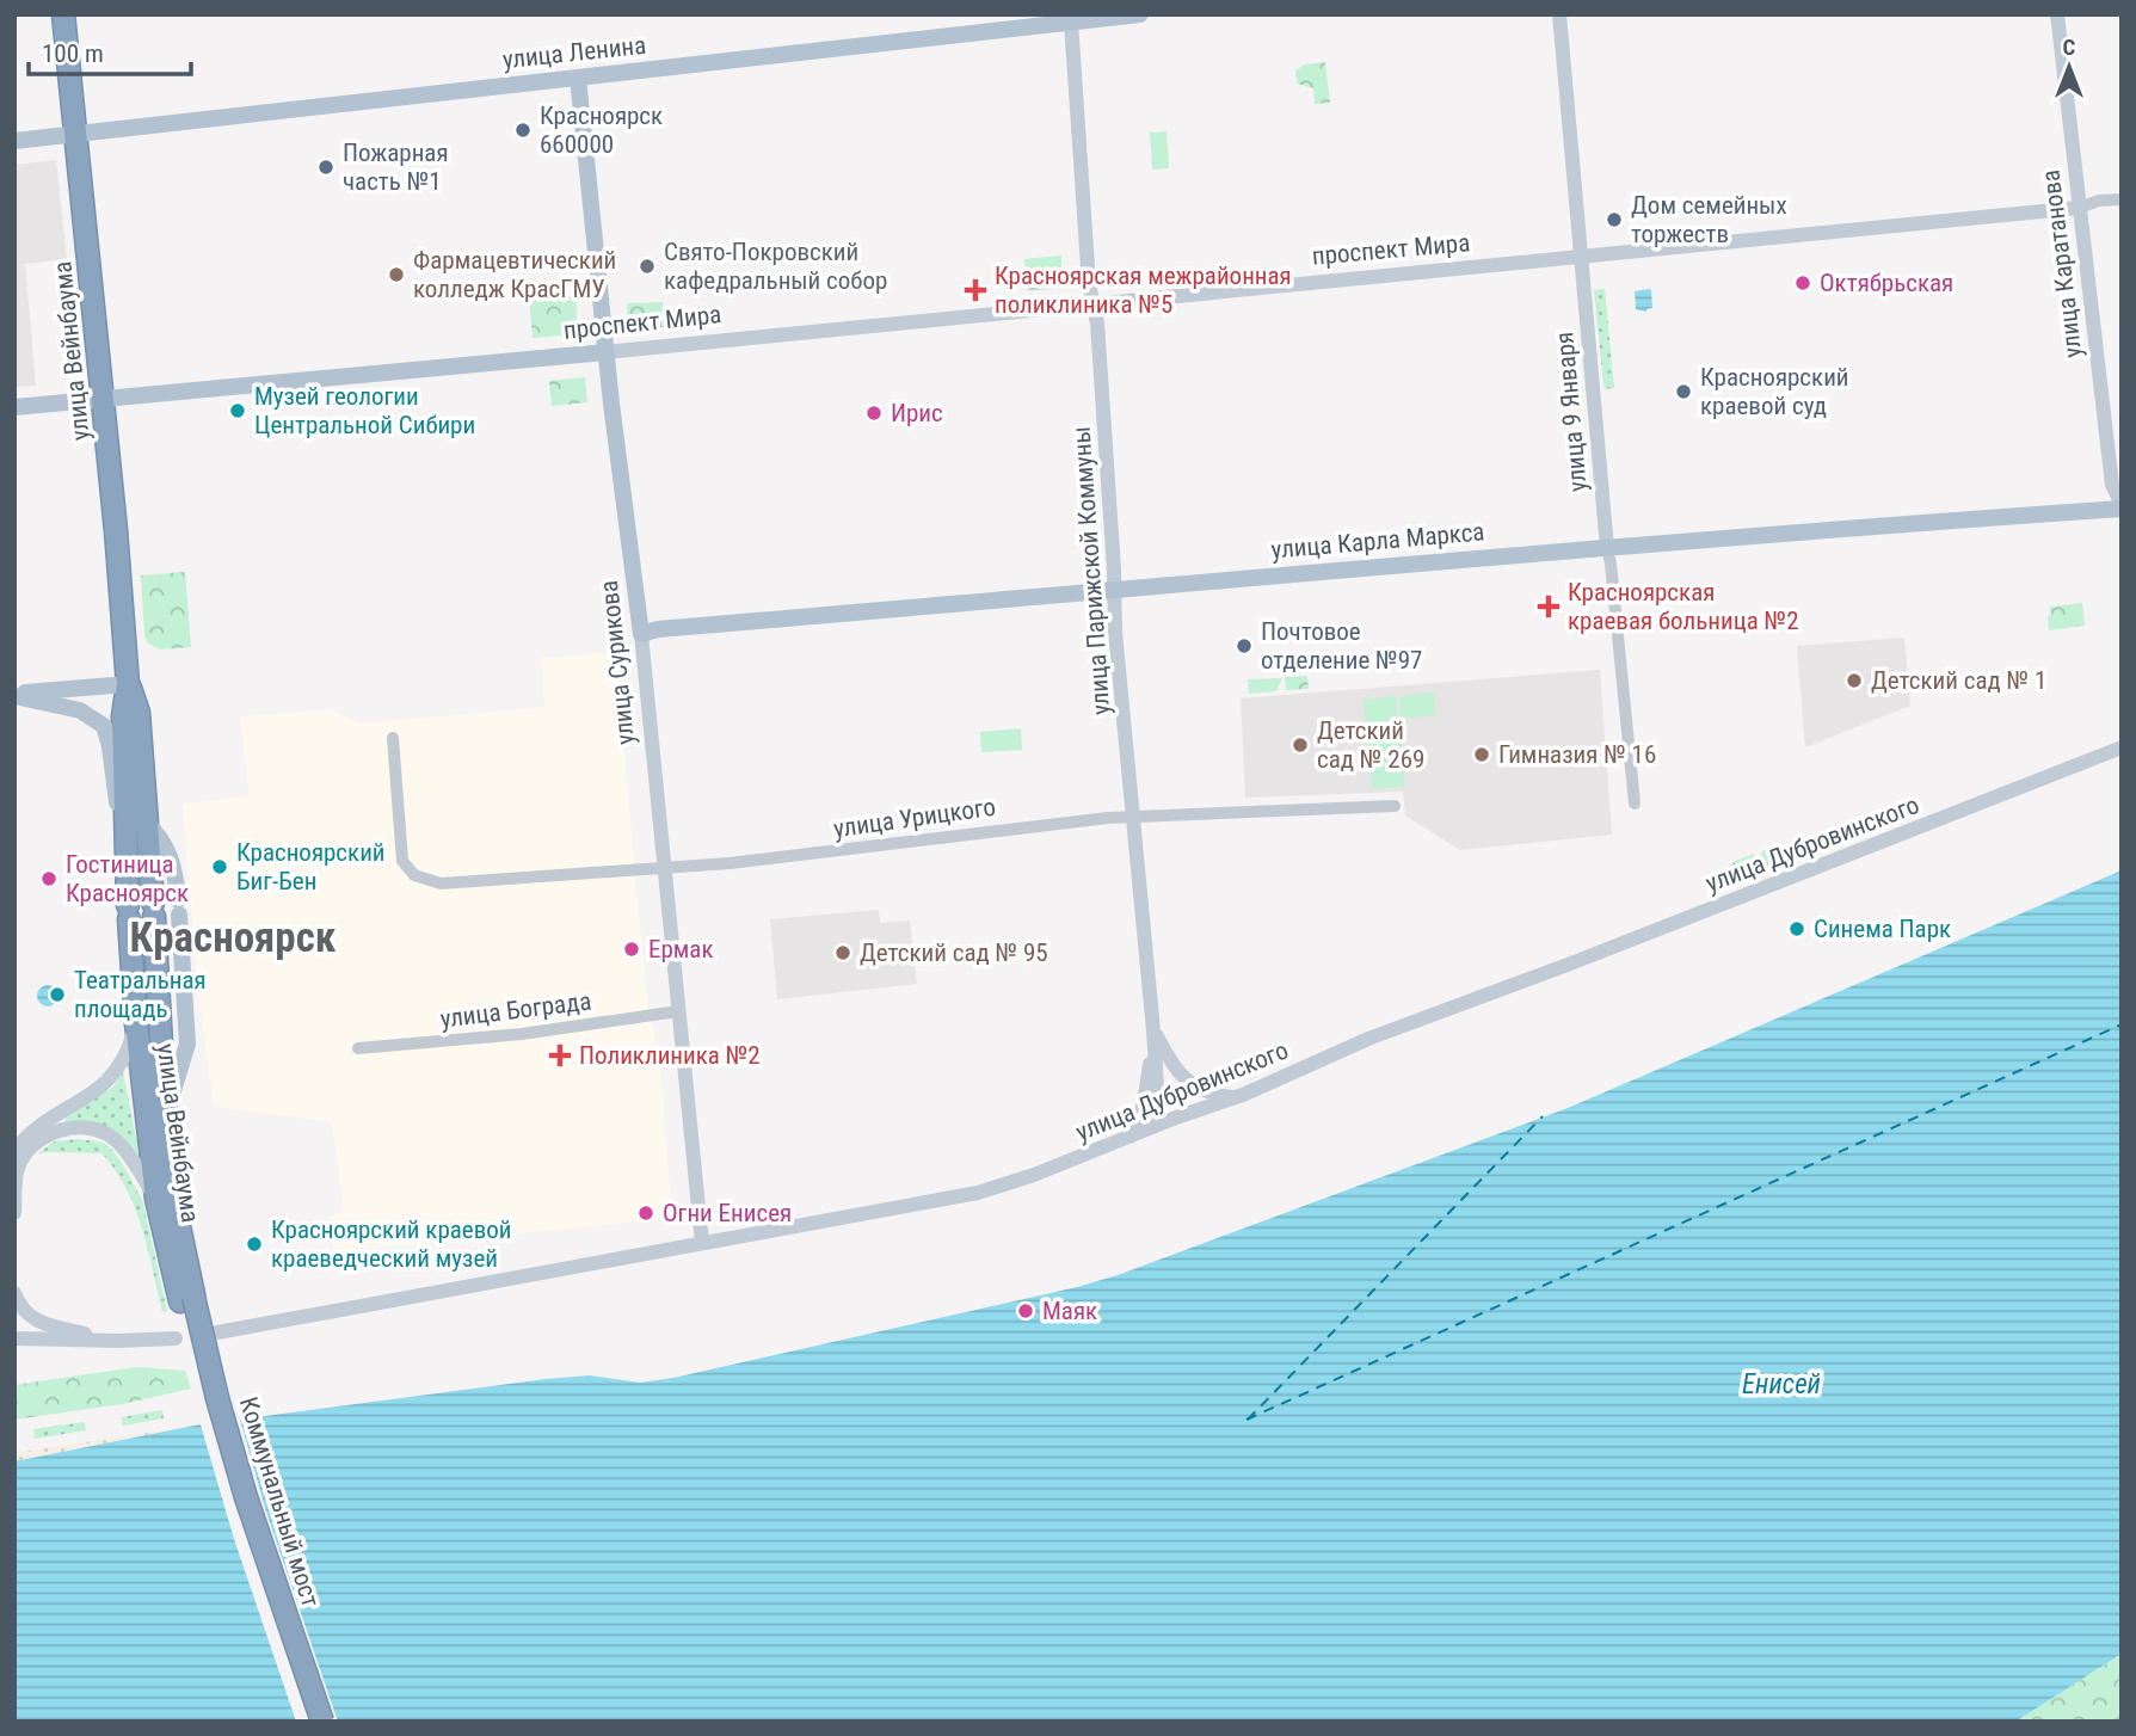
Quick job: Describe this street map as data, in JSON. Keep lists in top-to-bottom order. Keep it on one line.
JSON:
{"streets":{"highway":["улица Вейнбаума","Коммунальный мост"],"main road":["улица Ленина","проспект Мира","улица Каратанова","улица 9 Января","улица Карла Маркса","улица Парижской Коммуны","улица Сурикова","улица Дубровинского"],"street":["улица Урицкого","улица Бограда"]},"crossings":[["улица Ленина","улица Вейнбаума"],["улица Ленина","улица Парижской Коммуны"],["улица Ленина","улица Сурикова"],["проспект Мира","улица Каратанова"],["проспект Мира","улица Вейнбаума"],["проспект Мира","улица 9 Января"],["проспект Мира","улица Парижской Коммуны"],["проспект Мира","улица Сурикова"],["улица Каратанова","улица Карла Маркса"],["улица Вейнбаума","Коммунальный мост"],["улица 9 Января","улица Карла Маркса"],["улица Карла Маркса","улица Парижской Коммуны"],["улица Карла Маркса","улица Сурикова"],["улица Парижской Коммуны","улица Урицкого"],["улица Парижской Коммуны","улица Дубровинского"],["улица Сурикова","улица Урицкого"],["улица Сурикова","улица Дубровинского"],["улица Сурикова","улица Бограда"]],"districts":["Красноярск"],"water":["Енисей"],"places":{"other":["Красноярск 660000","Пожарная часть №1","Дом семейных торжеств","Свято-Покровский кафедральный собор","Фармацевтический колледж КрасГМУ","Октябрьская","Красноярский краевой суд","Музей геологии Центральной Сибири","Ирис","Почтовое отделение №97","Детский сад № 1","Детский сад № 269","Гимназия № 16","Красноярский Биг-Бен","Гостиница Красноярск","Синема Парк","Ермак","Детский сад № 95","Театральная площадь","Огни Енисея","Красноярский краевой краеведческий музей","Маяк"],"health":["Красноярская межрайонная поликлиника №5","Красноярская краевая больница №2","Поликлиника №2"]},"scale_bar":"100 m","north":"top"}
